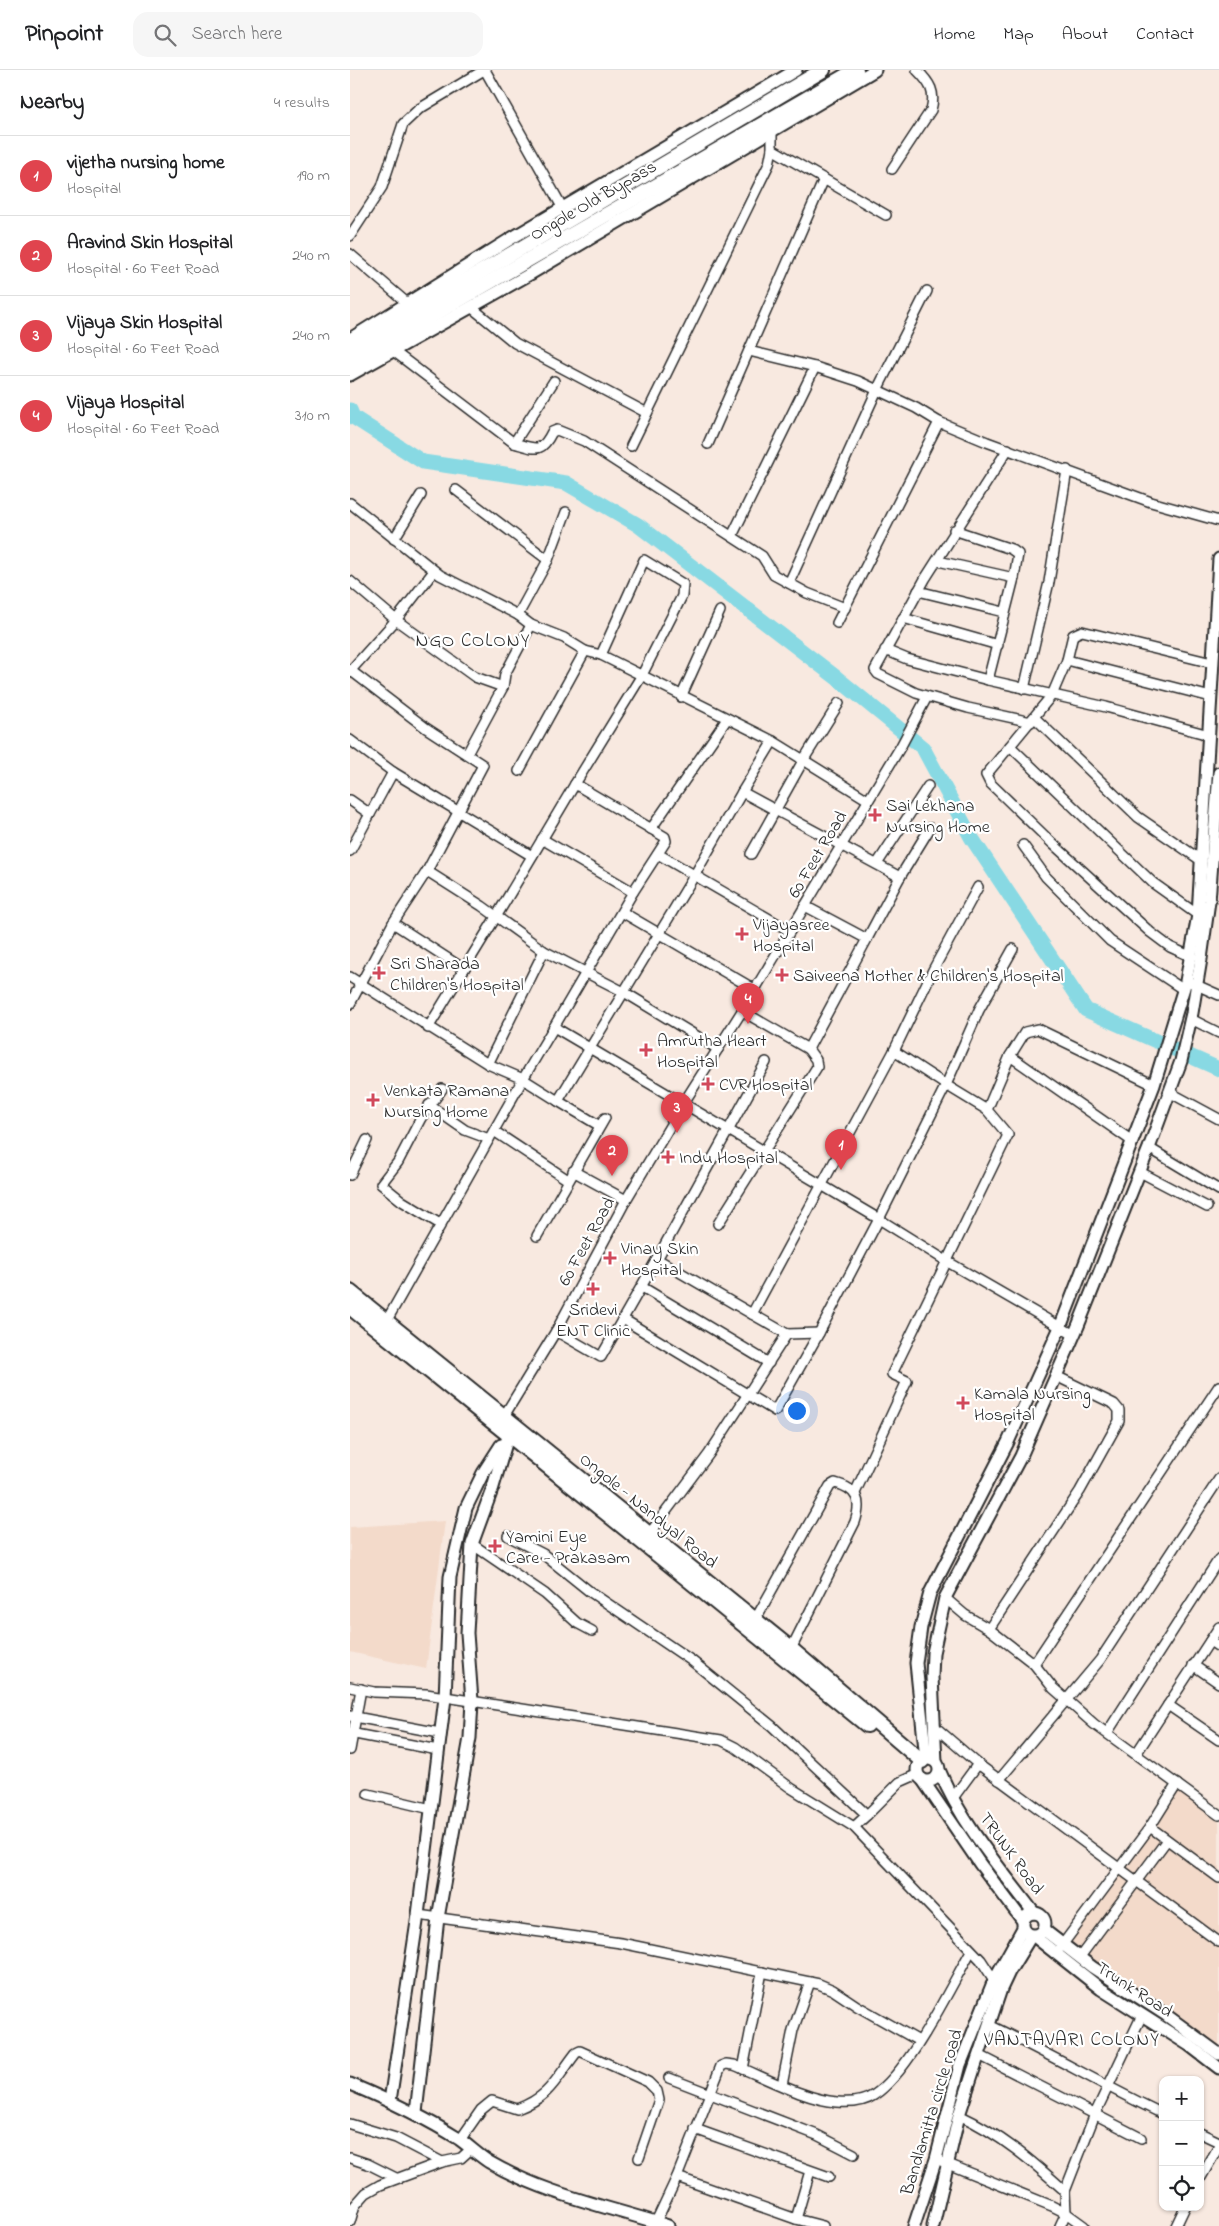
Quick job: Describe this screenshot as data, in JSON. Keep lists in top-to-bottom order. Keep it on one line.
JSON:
{"streets":{"main road":["Ongole Old Bypass","Ongole - Nandyal Road"],"street":["60 Feet Road","TRUNK Road","Trunk Road","Bandlamitta circle road"]},"crossings":[["60 Feet Road","Ongole - Nandyal Road"],["Ongole - Nandyal Road","TRUNK Road"],["TRUNK Road","Trunk Road"],["TRUNK Road","Bandlamitta circle road"],["Trunk Road","Bandlamitta circle road"]],"districts":["NGO COLONY","VANTAVARI COLONY"],"places":{"health":["Sai Lekhana Nursing Home","Vijayasree Hospital","Sri Sharada Children's Hospital","Saiveena Mother & Children's Hospital","Amrutha Heart Hospital","CVR Hospital","Venkata Ramana Nursing Home","Indu Hospital","Vinay Skin Hospital","Sridevi ENT Clinic","Kamala Nursing Hospital","Yamini Eye Care - Prakasam"]},"page":{"header":"Pinpoint","search":"Search here","nav":["Home","Map","About","Contact"],"heading":["Nearby","4 results"],"list":[{"mark":"1","name":"vijetha nursing home","note":"Hospital","value":"190 m"},{"mark":"2","name":"Aravind Skin Hospital","note":"Hospital · 60 Feet Road","value":"240 m"},{"mark":"3","name":"Vijaya Skin Hospital","note":"Hospital · 60 Feet Road","value":"240 m"},{"mark":"4","name":"Vijaya Hospital","note":"Hospital · 60 Feet Road","value":"310 m"}],"pins":["4","3","1","2"],"map_buttons":["+","−"]}}
